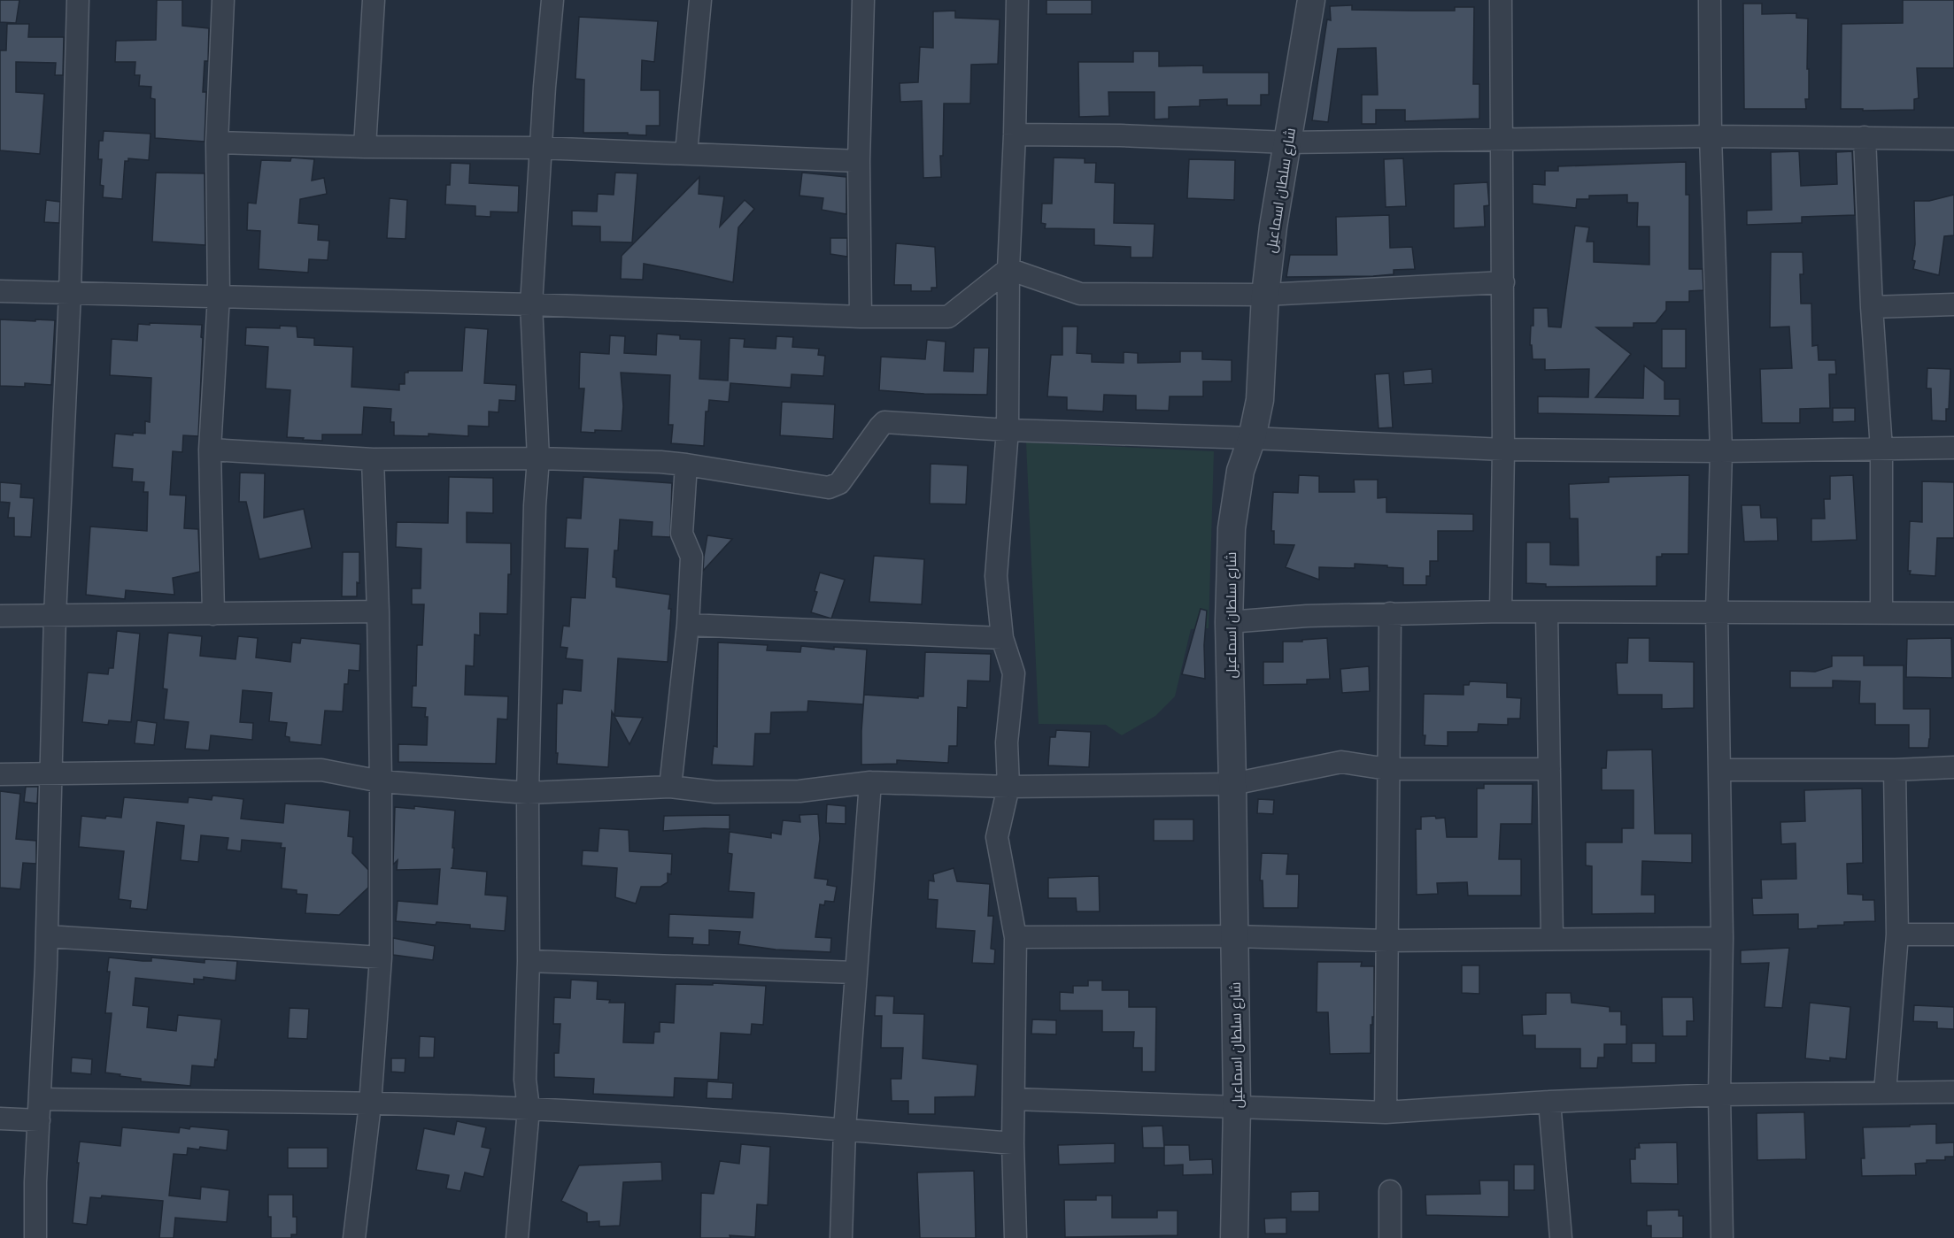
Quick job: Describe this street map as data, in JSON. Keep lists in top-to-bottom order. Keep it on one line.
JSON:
{"streets":{"street":["شارع سلطان اسماعيل"]}}
